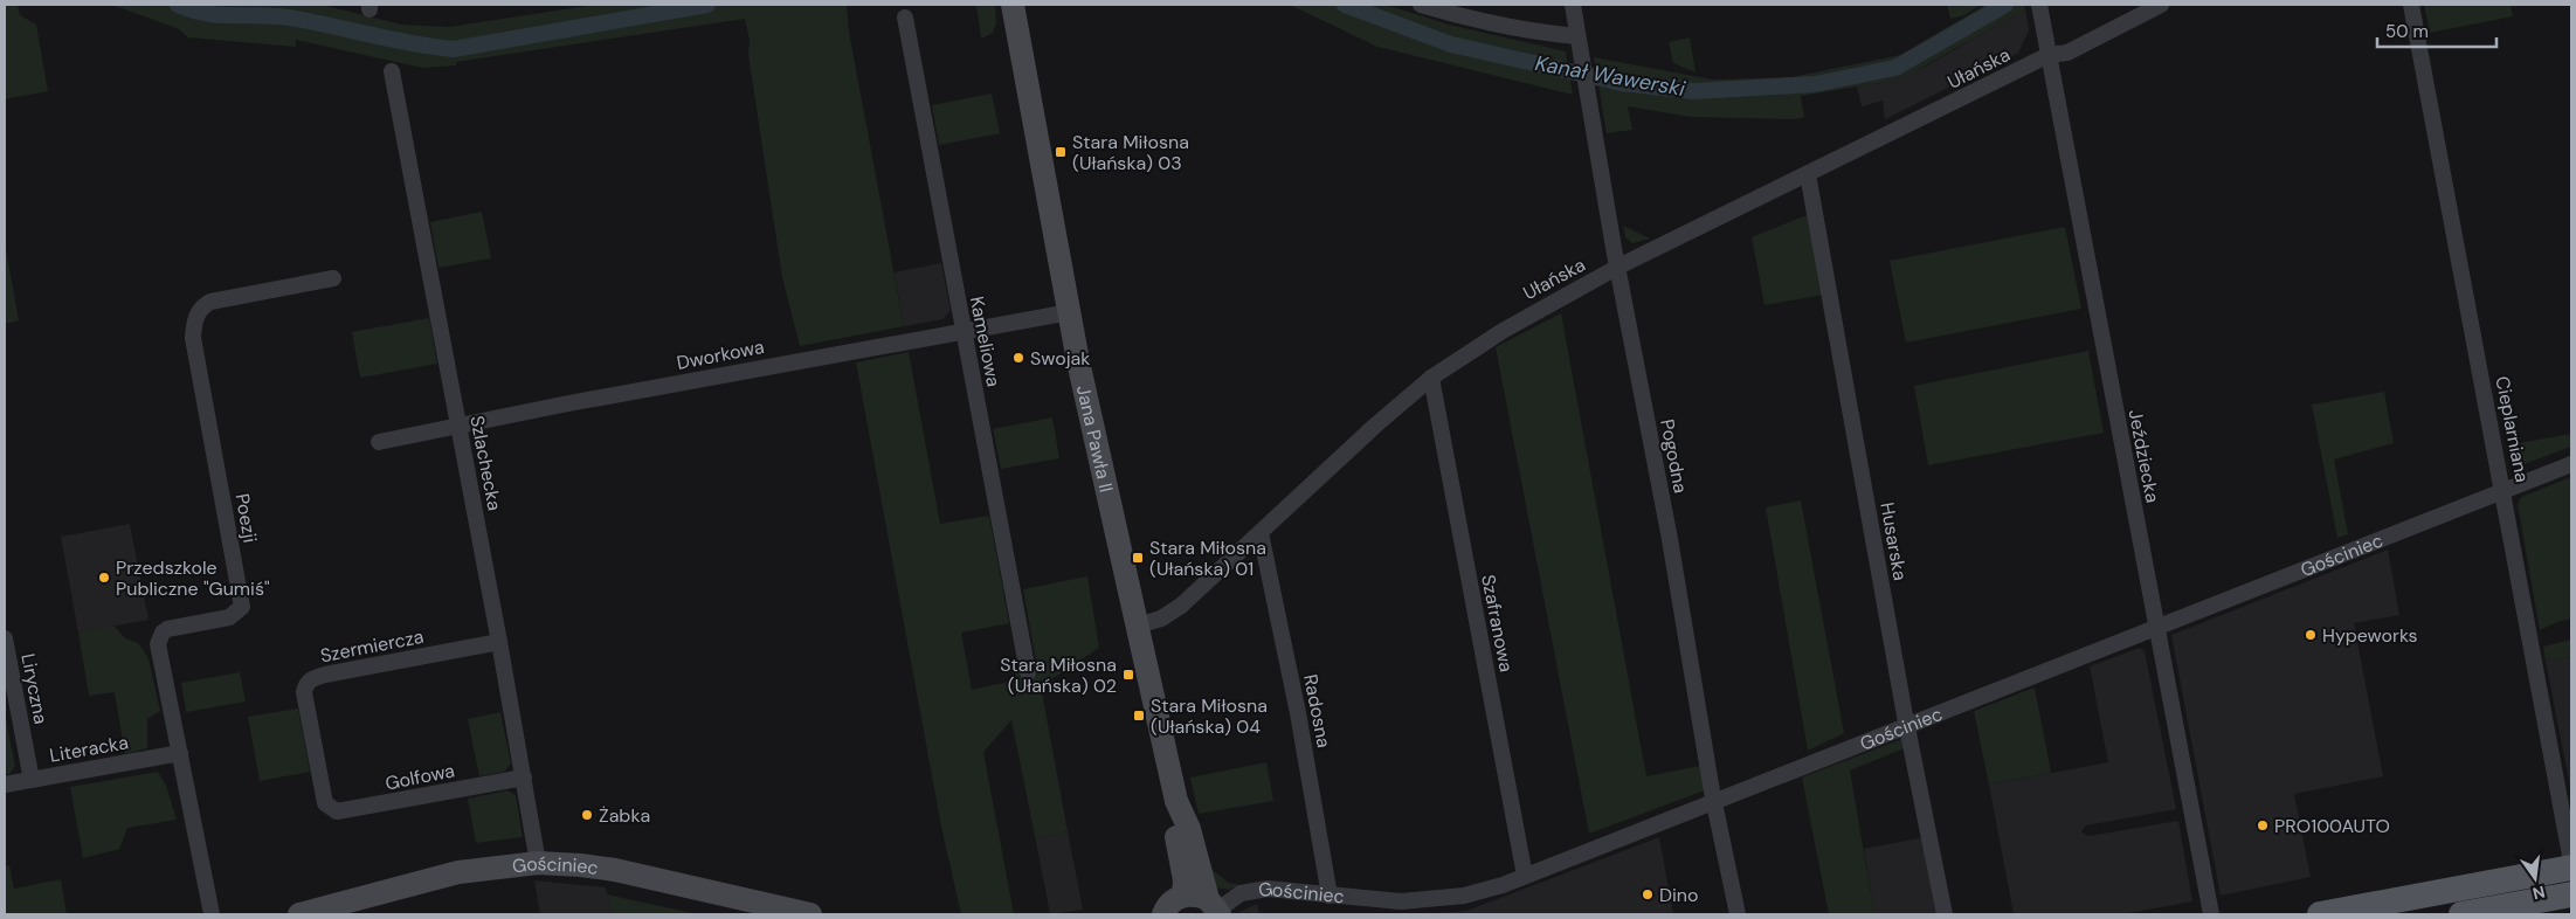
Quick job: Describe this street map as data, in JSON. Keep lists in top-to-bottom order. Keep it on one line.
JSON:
{"streets":{"street":["Ułańska","Kameliowa","Dworkowa","Cieplarniana","Jana Pawła II","Pogodna","Jeździecka","Szlachecka","Poezji","Husarska","Gościniec","Szafranowa","Szermiercza","Liryczna","Radosna","Literacka","Golfowa"]},"crossings":[["Ułańska","Jana Pawła II"],["Ułańska","Pogodna"],["Ułańska","Jeździecka"],["Ułańska","Husarska"],["Ułańska","Szafranowa"],["Ułańska","Radosna"],["Kameliowa","Dworkowa"],["Dworkowa","Jana Pawła II"],["Dworkowa","Szlachecka"],["Cieplarniana","Gościniec"],["Jana Pawła II","Gościniec"],["Pogodna","Gościniec"],["Jeździecka","Gościniec"],["Szlachecka","Gościniec"],["Szlachecka","Szermiercza"],["Szlachecka","Golfowa"],["Poezji","Literacka"],["Husarska","Gościniec"],["Gościniec","Szafranowa"],["Gościniec","Radosna"],["Szermiercza","Golfowa"],["Liryczna","Literacka"]],"water":["Kanał Wawerski"],"places":{"transit":["Stara Miłosna (Ułańska) 03","Stara Miłosna (Ułańska) 01","Stara Miłosna (Ułańska) 02","Stara Miłosna (Ułańska) 04"],"other":["Swojak","Przedszkole Publiczne \"Gumiś\"","Hypeworks","Żabka","PRO100AUTO","Dino"]},"scale_bar":"50 m","north":"bottom"}
